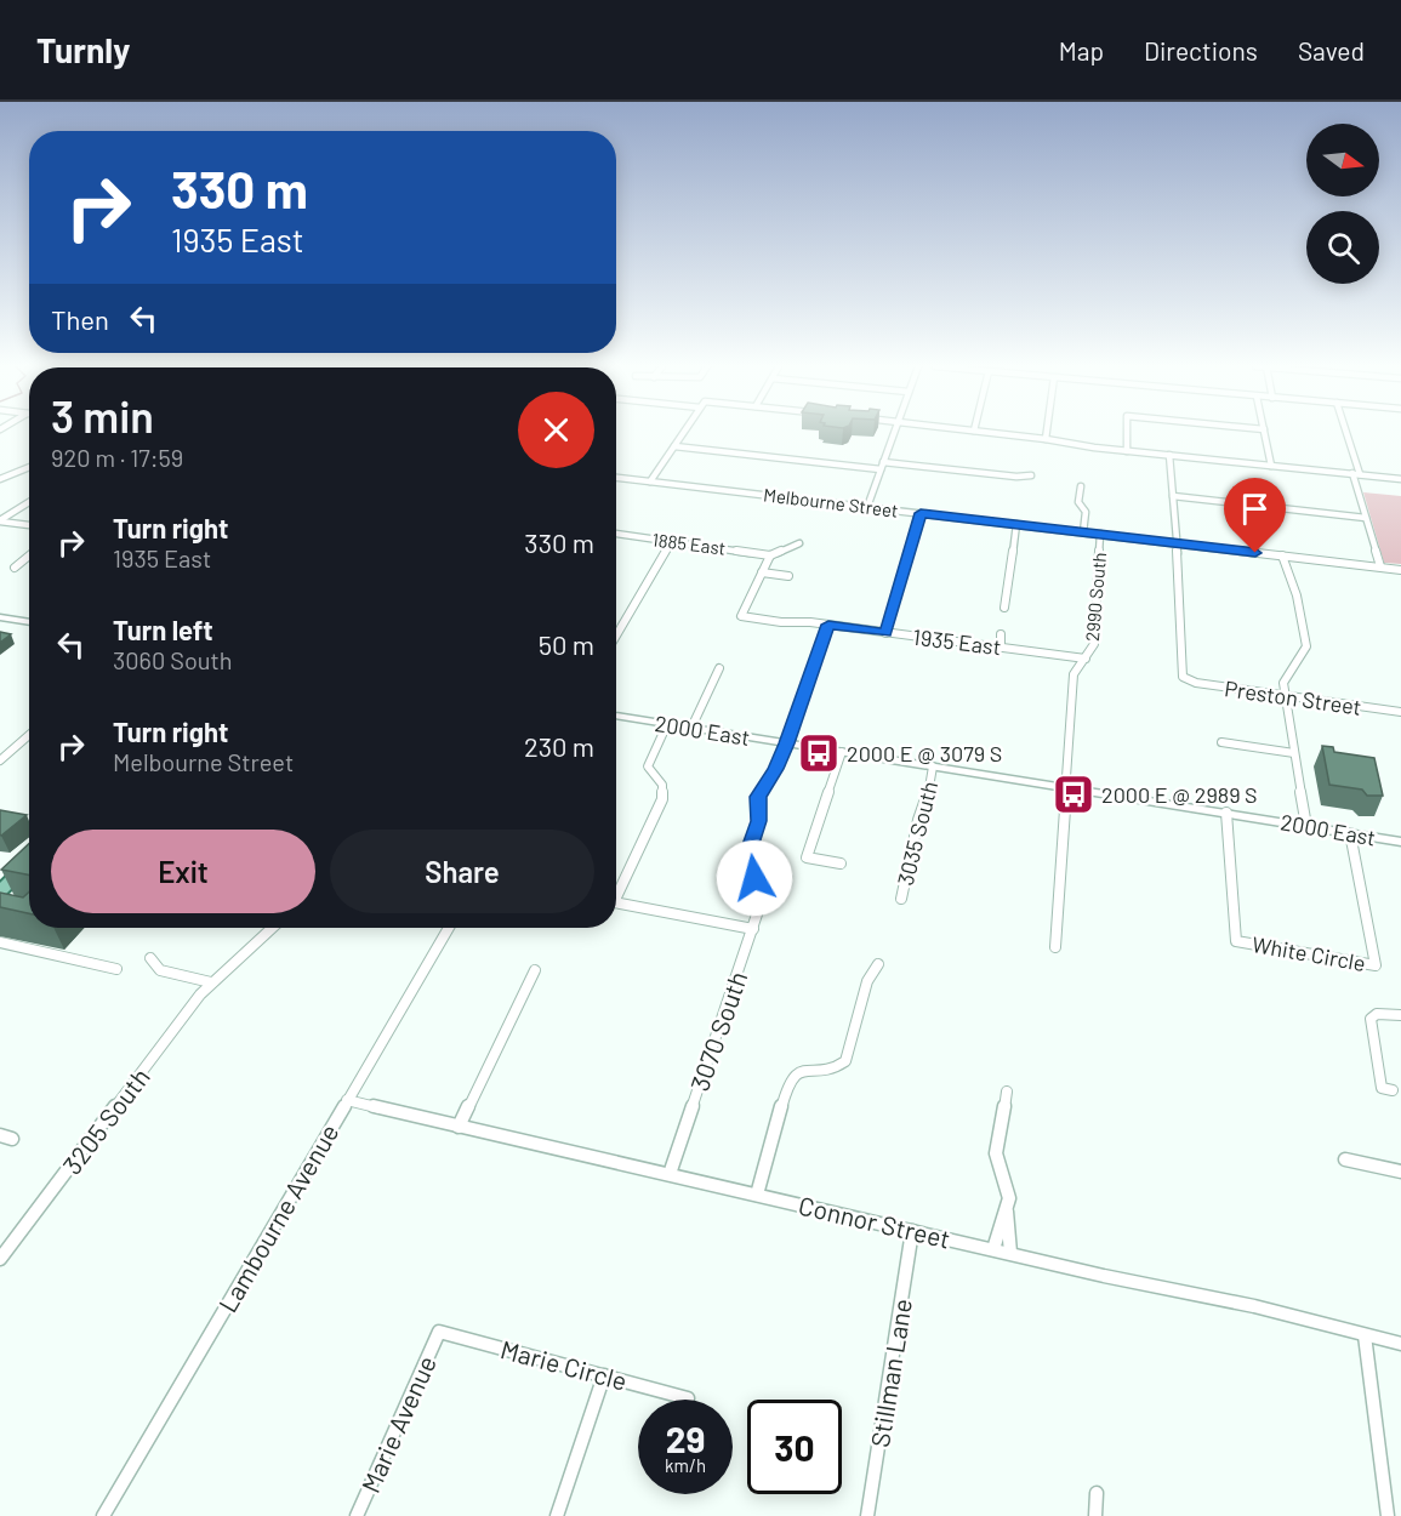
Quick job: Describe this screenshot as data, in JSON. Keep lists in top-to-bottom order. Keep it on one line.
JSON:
{"streets":{"street":["Melbourne Street","1885 East","2990 South","1935 East","Preston Street","2000 East","3035 South","White Circle","3070 South","3205 South","Lambourne Avenue","Connor Street","Marie Circle","Stillman Lane","Marie Avenue"]},"crossings":[["Melbourne Street","2990 South"],["Melbourne Street","Preston Street"],["2990 South","1935 East"],["2990 South","2000 East"],["2000 East","3035 South"],["2000 East","White Circle"],["2000 East","3070 South"],["3070 South","Connor Street"],["Lambourne Avenue","Connor Street"],["Connor Street","Stillman Lane"],["Marie Circle","Marie Avenue"]],"places":{"bus stop":["2000 E @ 3079 S","2000 E @ 2989 S"]},"north":"right","page":{"header":"Turnly","nav":["Map","Directions","Saved"],"turn":["330 m","1935 East"],"then":"Then","heading":["3 min","920 m · 17:59"],"list":[{"name":"Turn right","note":"1935 East","value":"330 m"},{"name":"Turn left","note":"3060 South","value":"50 m"},{"name":"Turn right","note":"Melbourne Street","value":"230 m"}],"buttons":["Exit","Share"],"speed":"29 km/h","limit":"30"}}
